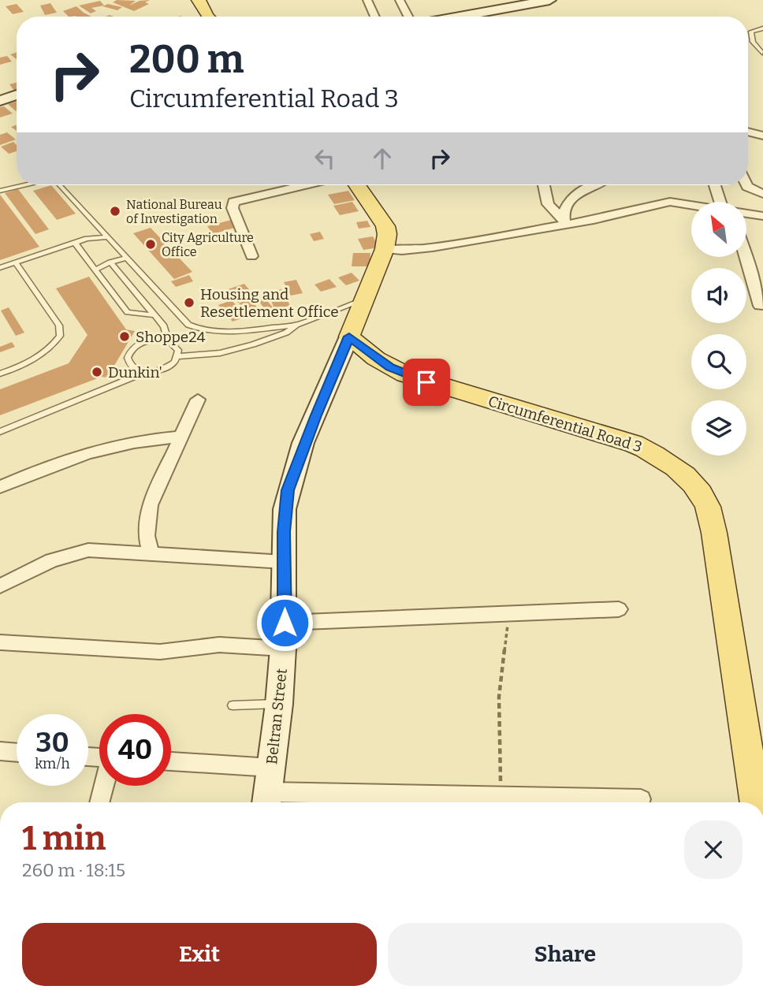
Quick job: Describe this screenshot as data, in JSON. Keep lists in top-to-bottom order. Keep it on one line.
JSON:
{"streets":{"main road":["Circumferential Road 3"],"street":["Beltran Street"]},"crossings":[["Circumferential Road 3","Beltran Street"]],"places":["National Bureau of Investigation","City Agriculture Office","Housing and Resettlement Office","Shoppe24","Dunkin'"],"north":"top left","page":{"turn":["200 m","Circumferential Road 3"],"speed":"30 km/h","limit":"40","heading":["1 min","260 m · 18:15"],"buttons":["Exit","Share"]}}
